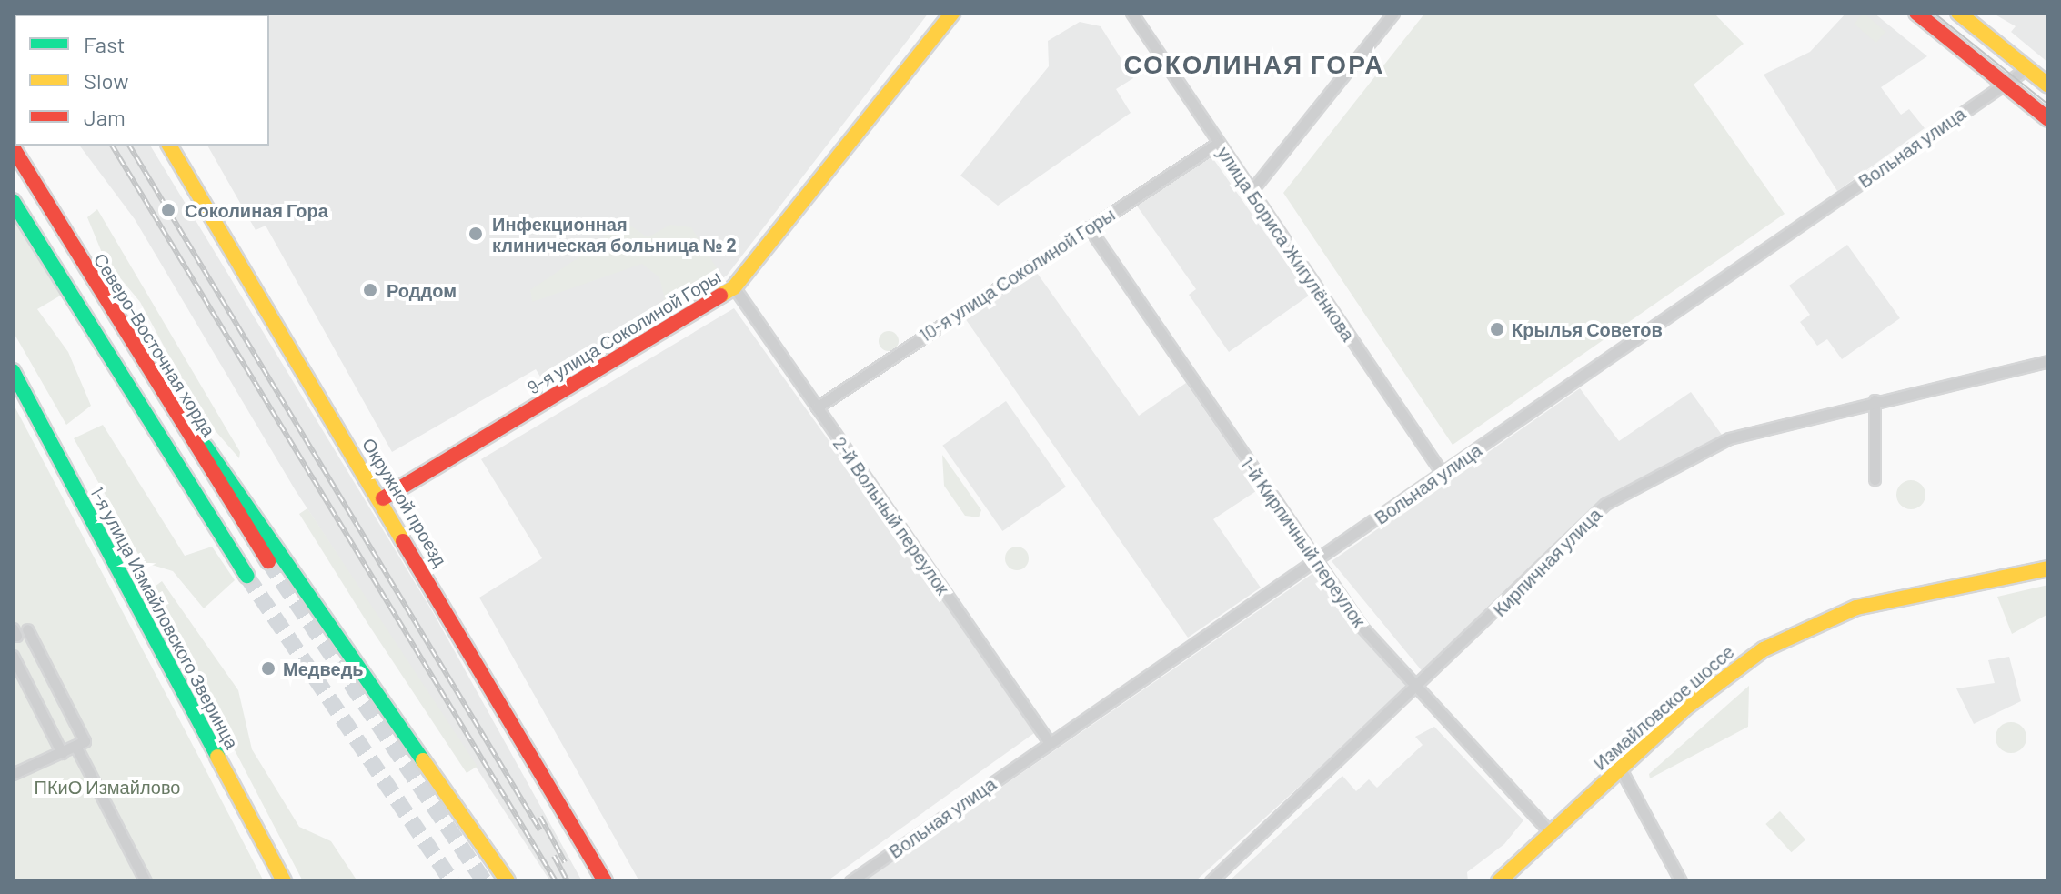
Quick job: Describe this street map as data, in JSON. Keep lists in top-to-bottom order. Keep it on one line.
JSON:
{"streets":{"main road":["9-я улица Соколиной Горы","Северо-Восточная хорда","Окружной проезд","1-я улица Измайловского Зверинца","Измайловское шоссе"],"street":["Вольная улица","улица Бориса Жигулёнкова","10-я улица Соколиной Горы","2-й Вольный переулок","1-й Кирпичный переулок","Кирпичная улица"]},"crossings":[["Вольная улица","улица Бориса Жигулёнкова"],["Вольная улица","2-й Вольный переулок"],["Вольная улица","1-й Кирпичный переулок"],["улица Бориса Жигулёнкова","10-я улица Соколиной Горы"],["10-я улица Соколиной Горы","2-й Вольный переулок"],["10-я улица Соколиной Горы","1-й Кирпичный переулок"],["9-я улица Соколиной Горы","Окружной проезд"],["9-я улица Соколиной Горы","2-й Вольный переулок"],["1-й Кирпичный переулок","Кирпичная улица"],["1-й Кирпичный переулок","Измайловское шоссе"]],"districts":["СОКОЛИНАЯ ГОРА"],"parks":["ПКиО Измайлово"],"places":["Соколиная Гора","Инфекционная клиническая больница № 2","Роддом","Крылья Советов","Медведь"],"legend":["Fast","Slow","Jam"]}
